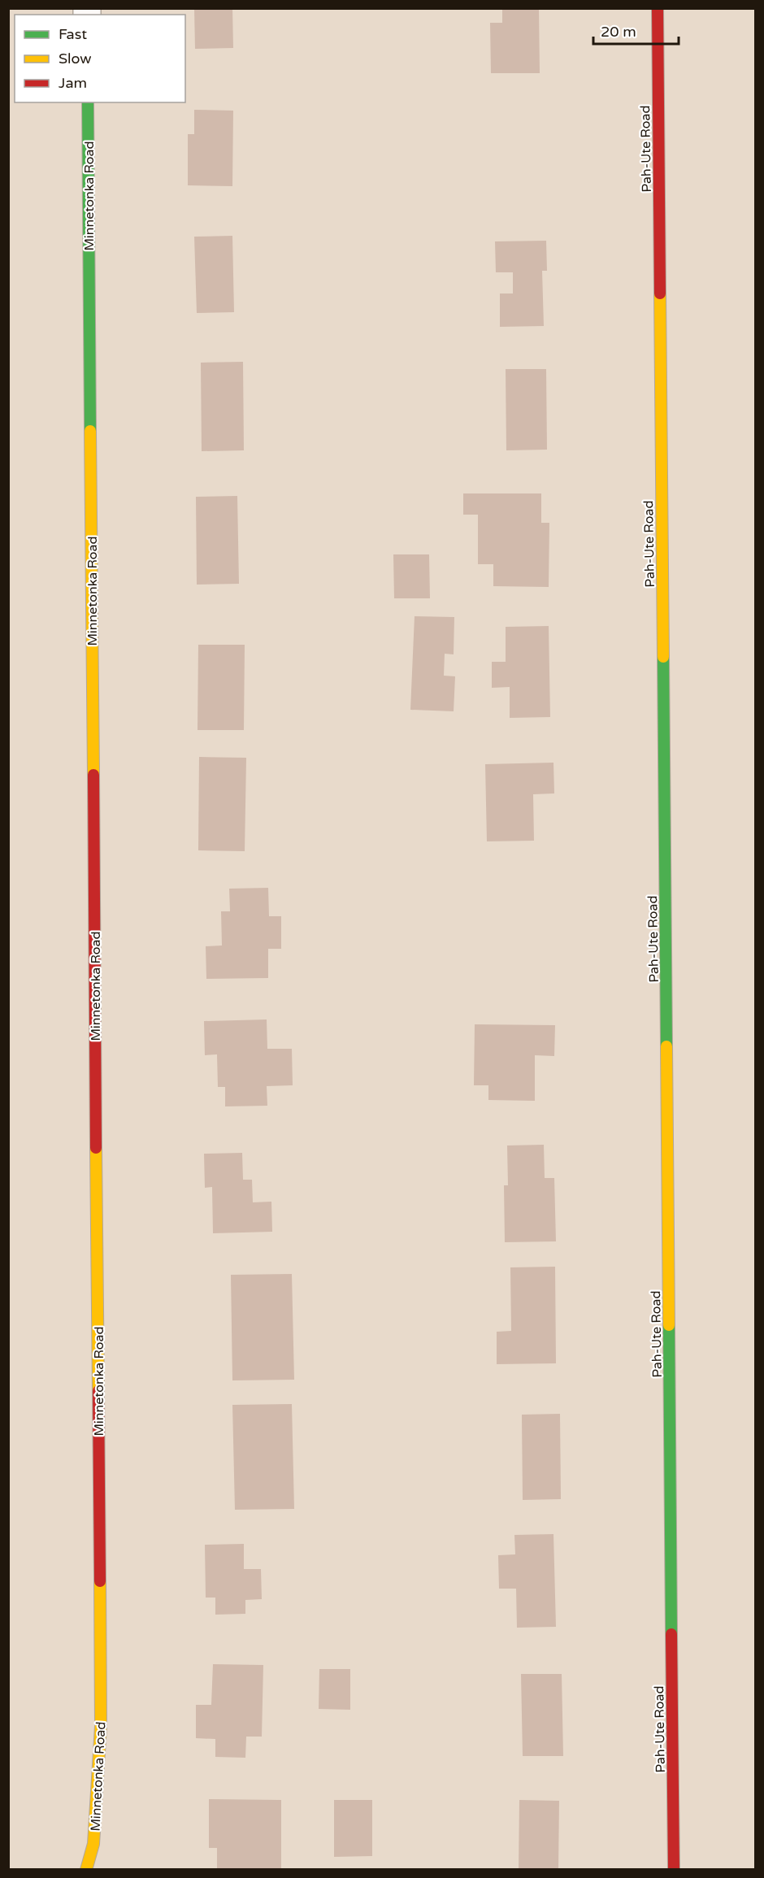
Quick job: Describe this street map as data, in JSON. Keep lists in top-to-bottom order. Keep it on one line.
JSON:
{"streets":{"street":["Pah-Ute Road","Minnetonka Road"]},"legend":["Fast","Slow","Jam"],"scale_bar":"20 m"}
